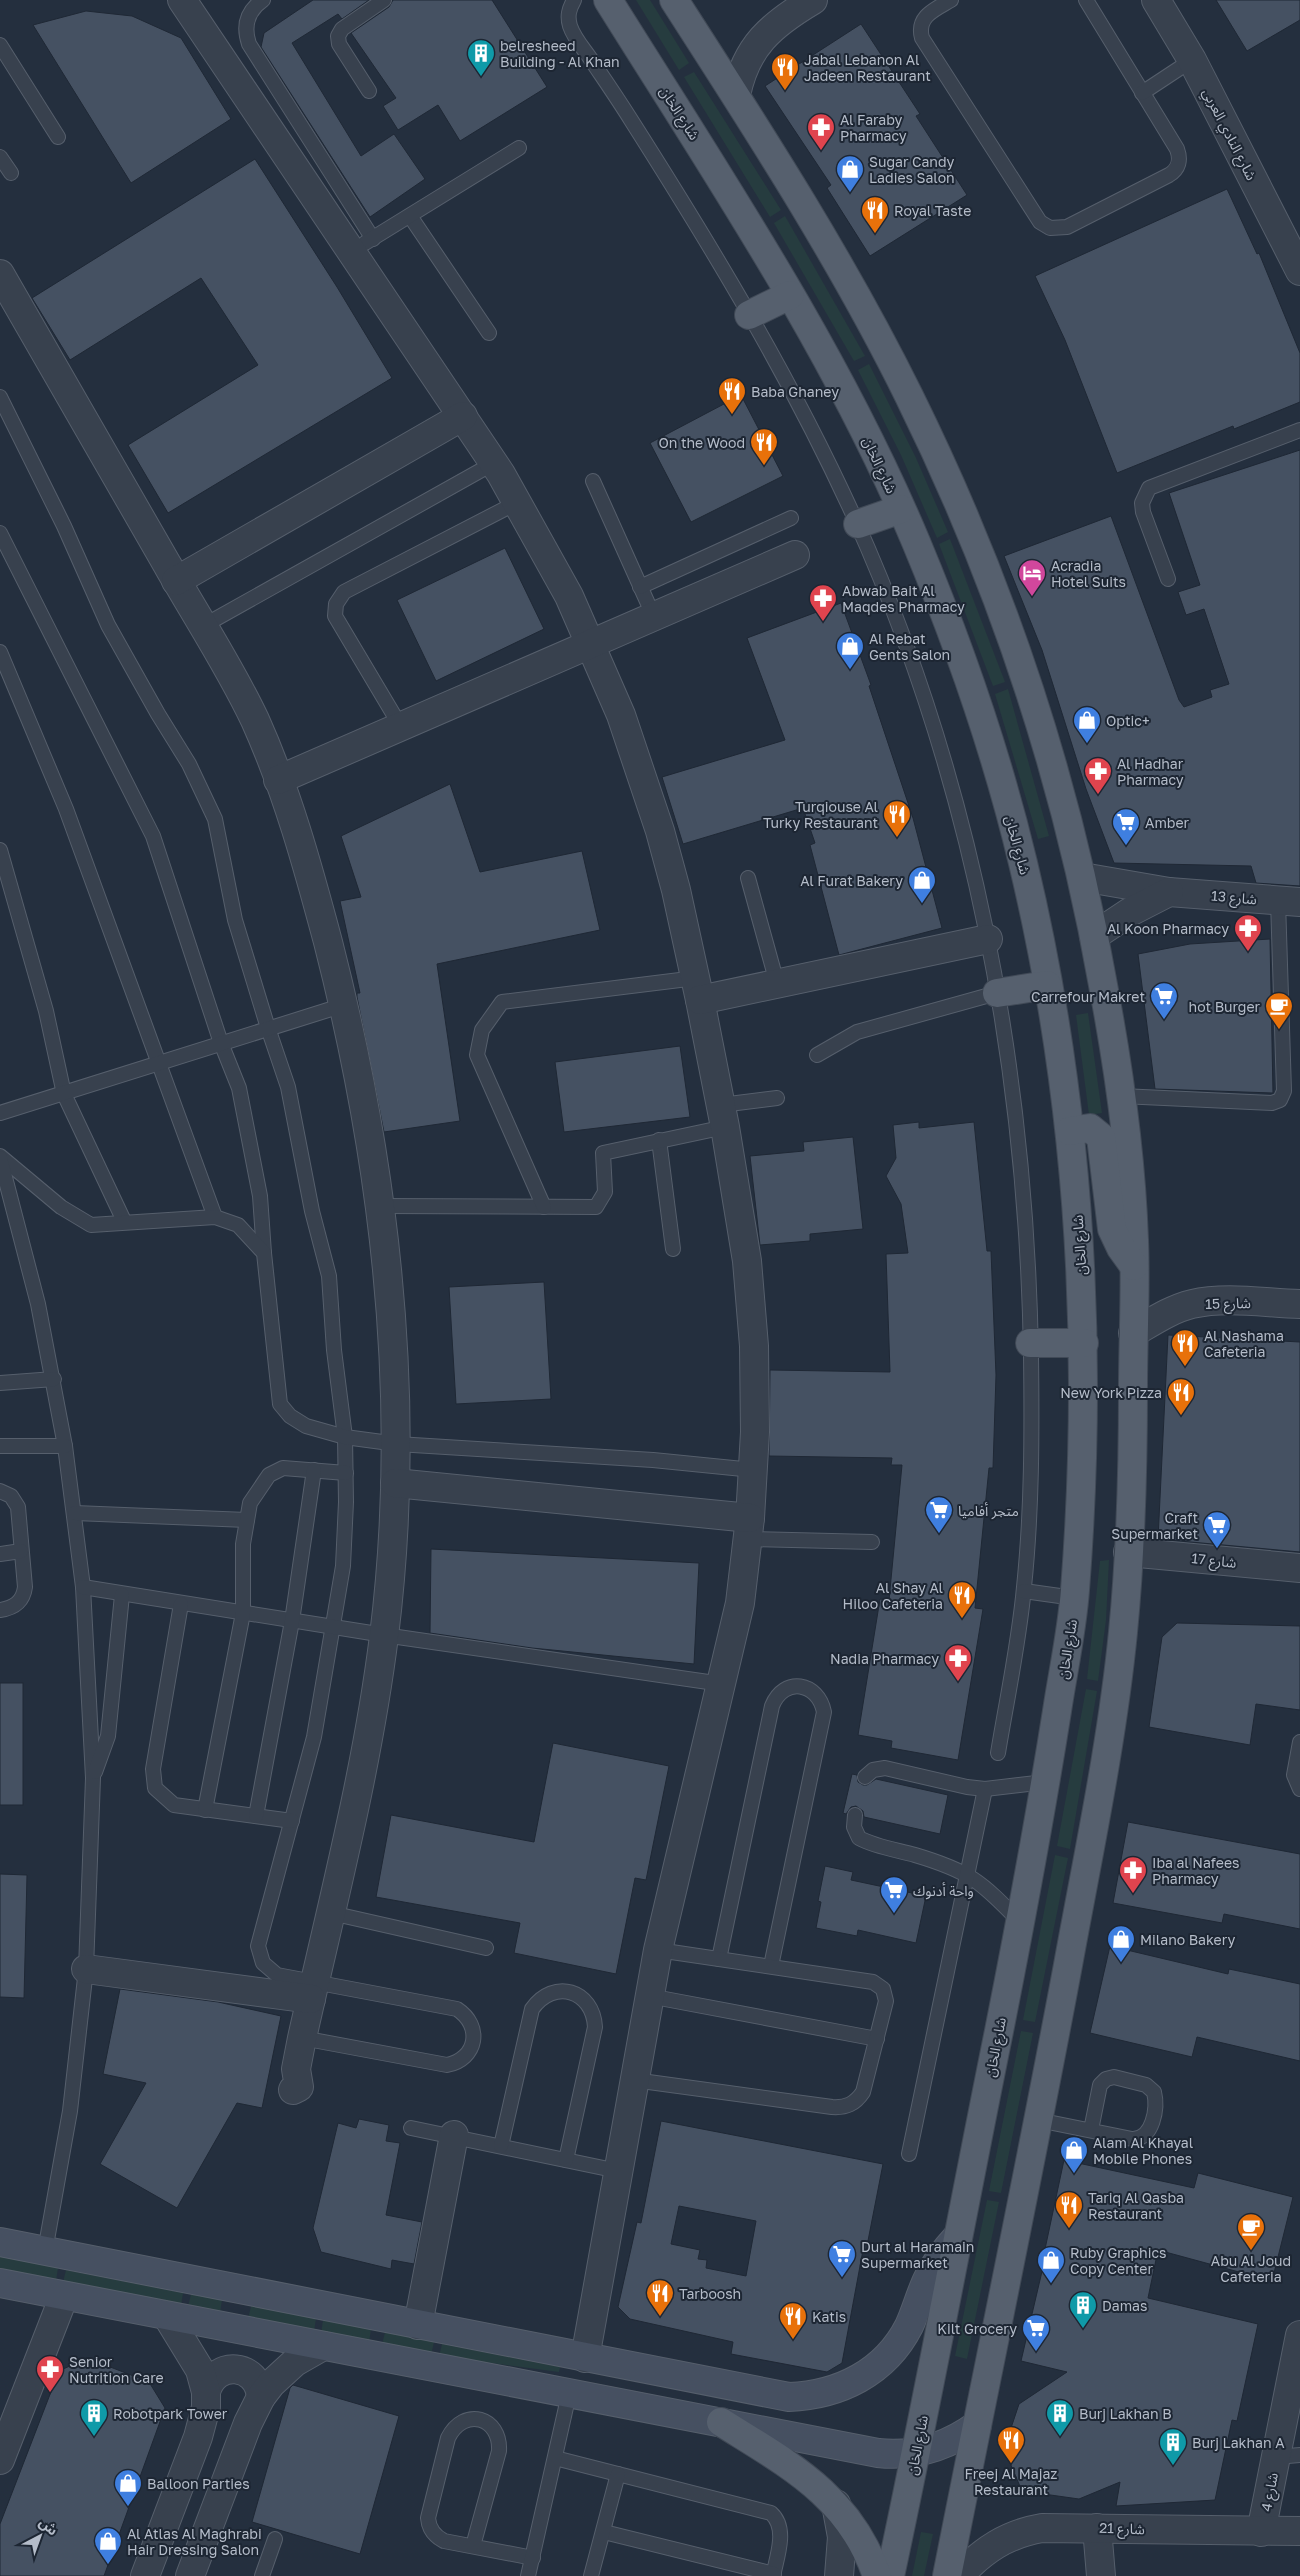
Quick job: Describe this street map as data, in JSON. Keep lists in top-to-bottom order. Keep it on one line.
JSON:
{"streets":{"main road":["شارع الخان"],"street":["شارع النادي العربي","شارع 13","شارع 15","شارع 17","شارع 4","شارع 21"]},"crossings":[["شارع 4","شارع 21"]],"places":{"building":["belresheed Building - Al Khan","Damas","Robotpark Tower","Burj Lakhan B","Burj Lakhan A"],"restaurant":["Jabal Lebanon Al Jadeen Restaurant","Royal Taste","Baba Ghaney","On the Wood","Turqiouse Al Turky Restaurant","Al Nashama Cafeteria","New York Pizza","Al Shay Al Hiloo Cafeteria","Tariq Al Qasba Restaurant","Tarboosh","Katis","Freej Al Majaz Restaurant"],"pharmacy":["Al Faraby Pharmacy","Abwab Bait Al Maqdes Pharmacy","Al Hadhar Pharmacy","Al Koon Pharmacy","Nadia Pharmacy","Iba al Nafees Pharmacy","Senior Nutrition Care"],"shop":["Sugar Candy Ladies Salon","Al Rebat Gents Salon","Optic+","Al Furat Bakery","Milano Bakery","Alam Al Khayal Mobile Phones","Ruby Graphics Copy Center","Balloon Parties","Al Atlas Al Maghrabi Hair Dressing Salon"],"hotel":["Acradia Hotel Suits"],"supermarket":["Amber","Carrefour Makret","متجر أفاميا","Craft Supermarket","واحة أدنوك","Durt al Haramain Supermarket","Kilt Grocery"],"cafe":["hot Burger","Abu Al Joud Cafeteria"]},"north":"top right"}
